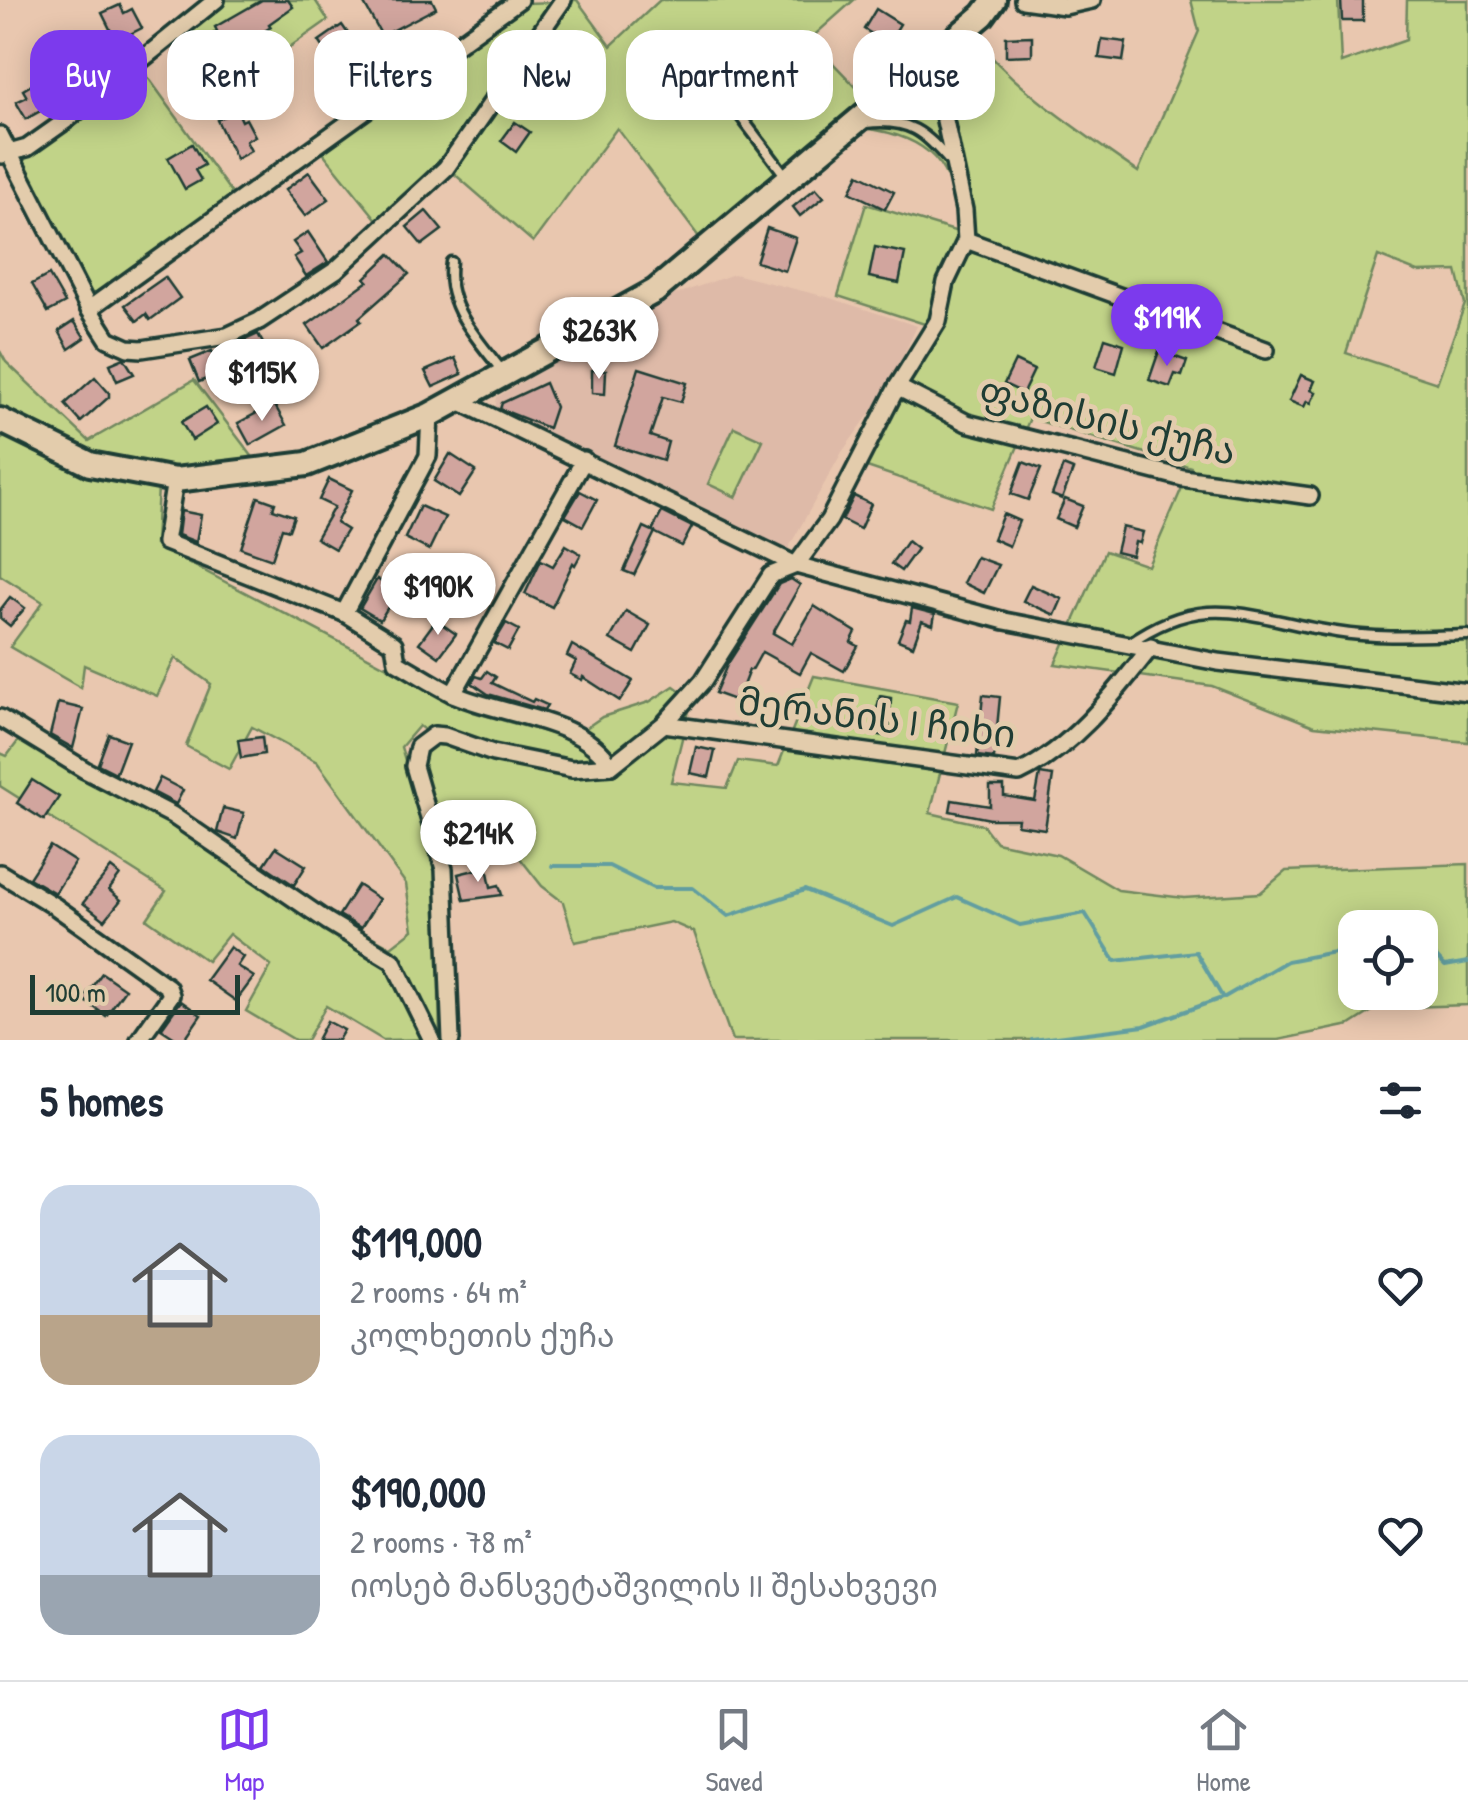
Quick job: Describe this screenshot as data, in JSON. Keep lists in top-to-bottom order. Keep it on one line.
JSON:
{"streets":{"street":["ფაზისის ქუჩა","მერანის I ჩიხი"]},"scale_bar":"100 m","page":{"chip":["Buy","Rent","Filters","New","Apartment","House"],"price":["$119K","$263K","$115K","$190K","$214K"],"scale":"100 m","heading":"5 homes","list":[{"name":"$119,000","note":"2 rooms · 64 m² · კოლხეთის ქუჩა"},{"name":"$190,000","note":"2 rooms · 78 m² · იოსებ მანსვეტაშვილის II შესახვევი"}],"tabs":["Map","Saved","Home"]}}
